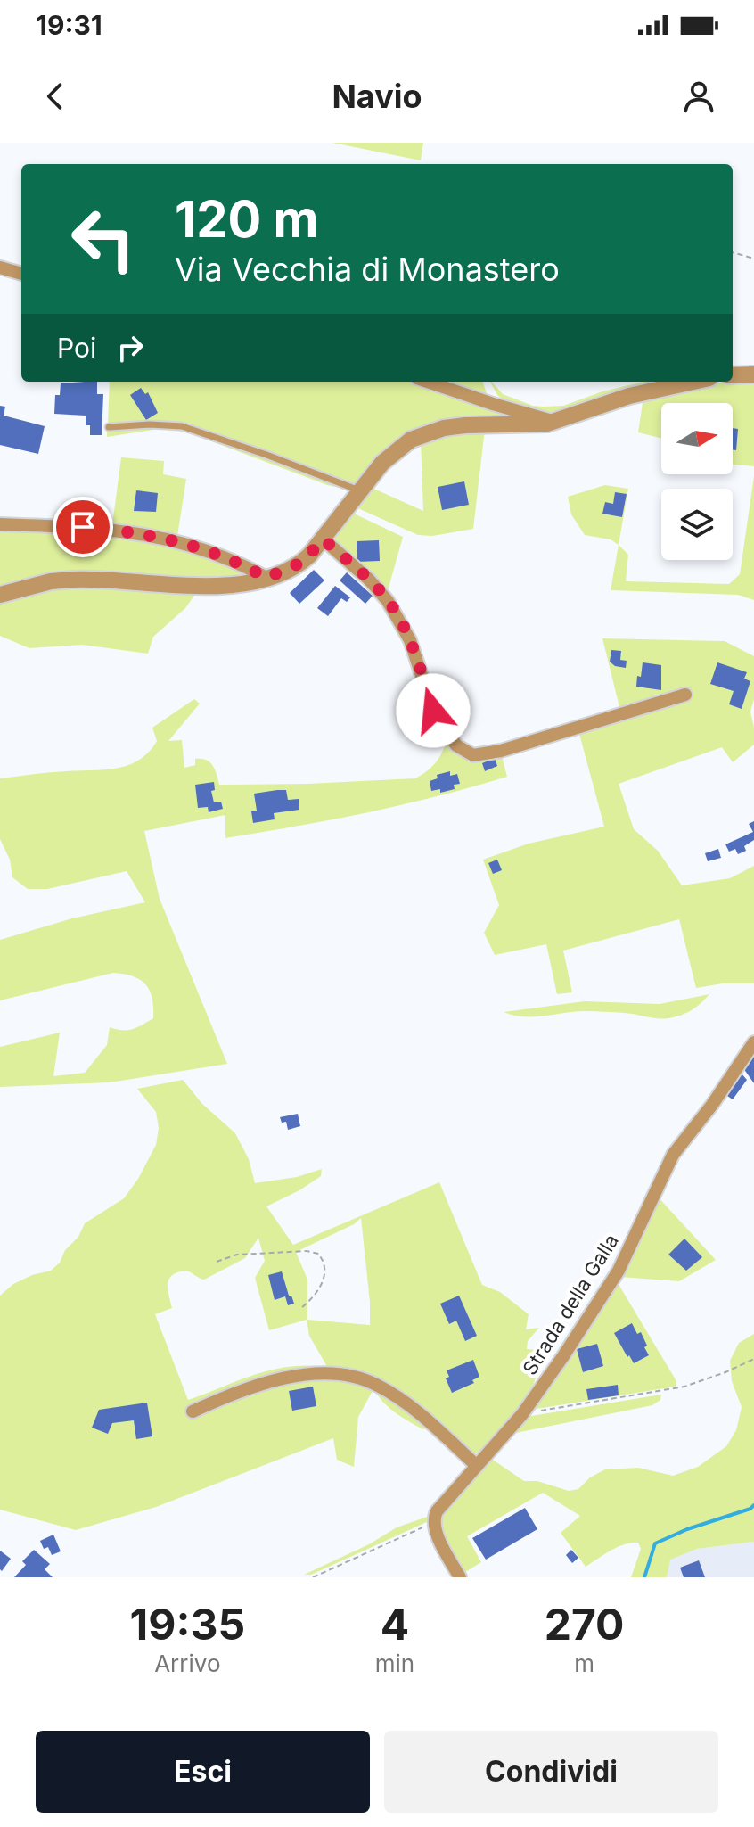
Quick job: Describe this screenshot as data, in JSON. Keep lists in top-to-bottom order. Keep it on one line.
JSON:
{"streets":{"street":["Strada della Galla"]},"north":"right","page":{"status":"19:31","header":"Navio","turn":["120 m","Via Vecchia di Monastero"],"then":"Poi","eta":["19:35","Arrivo","4","min","270","m"],"buttons":["Esci","Condividi"]}}
